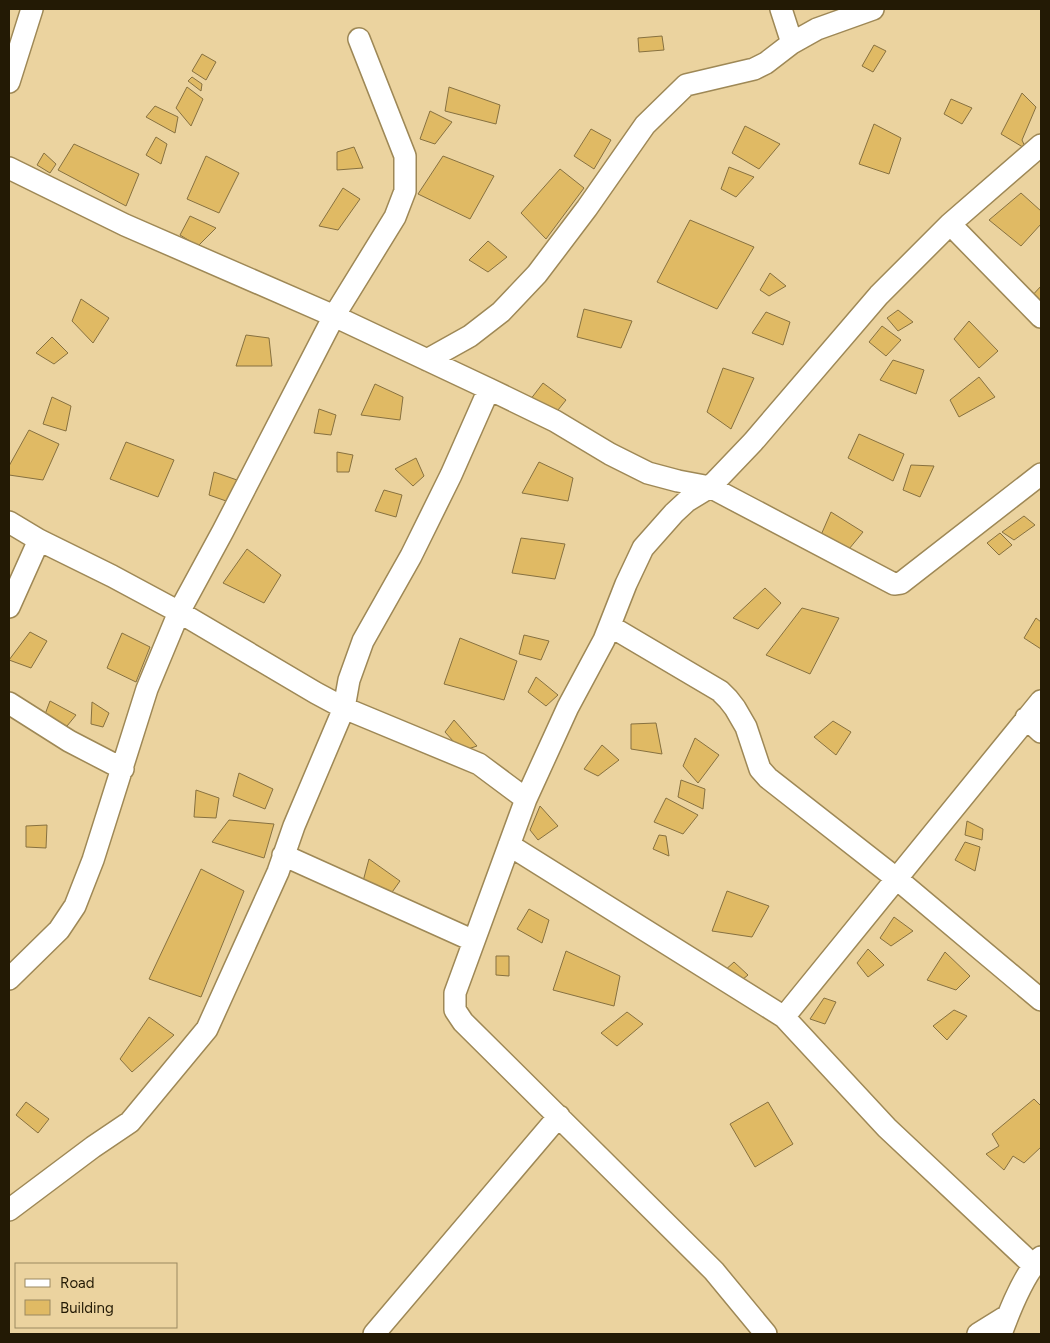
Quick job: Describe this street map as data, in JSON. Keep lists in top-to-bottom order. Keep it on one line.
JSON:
{"legend":["Road","Building"]}
